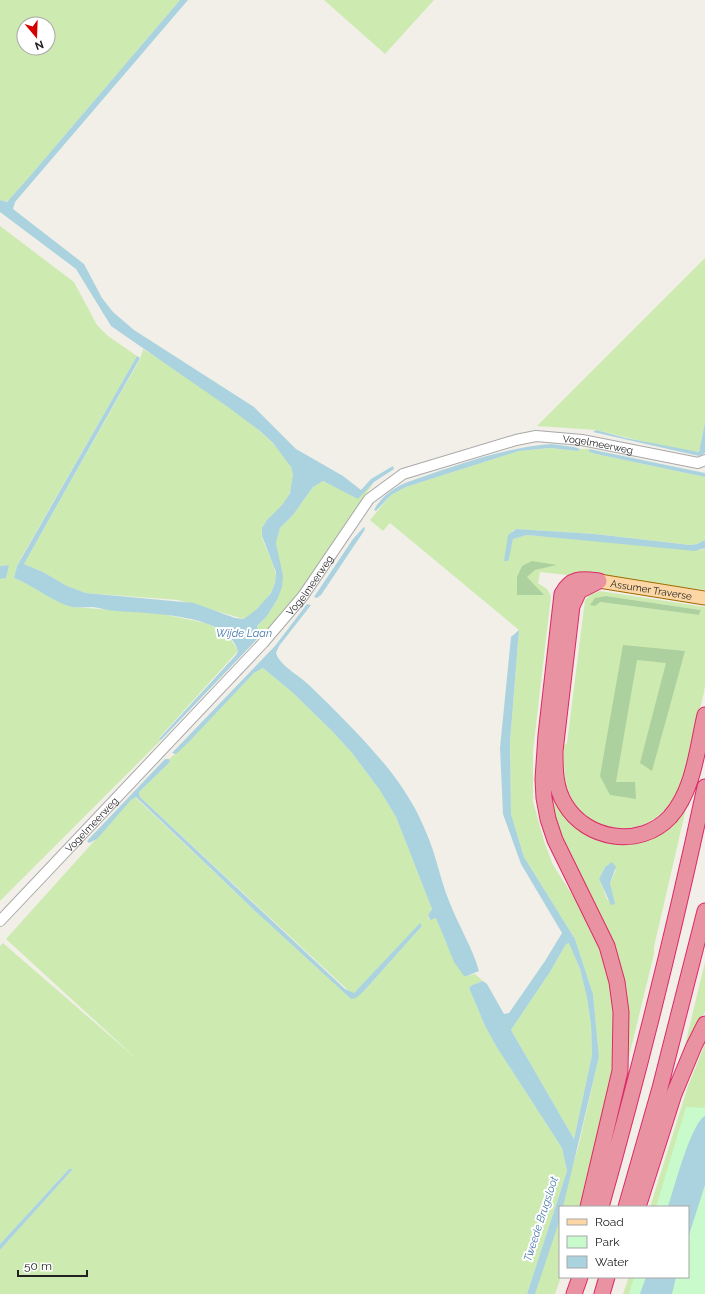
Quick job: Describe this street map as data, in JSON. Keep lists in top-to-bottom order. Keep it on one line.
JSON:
{"streets":{"main road":["Assumer Traverse"],"street":["Vogelmeerweg"]},"water":["Wijde Laan","Tweede Brugsloot"],"legend":["Road","Park","Water"],"scale_bar":"50 m","north":"bottom"}
